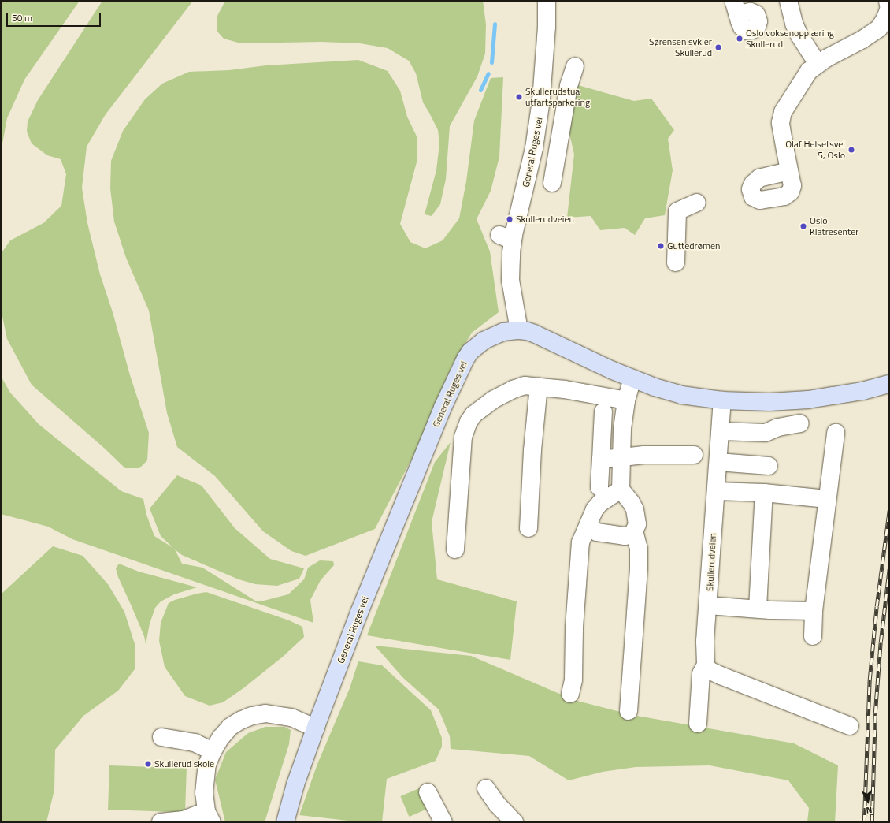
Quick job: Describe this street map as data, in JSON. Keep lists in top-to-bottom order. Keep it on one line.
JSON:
{"streets":{"main road":["General Ruges vei"],"street":["Skullerudveien"]},"places":["Oslo voksenopplæring Skullerud","Sørensen sykler Skullerud","Skullerudstua utfartsparkering","Olaf Helsetsvei 5, Oslo","Skullerudveien","Oslo Klatresenter","Guttedrømen","Skullerud skole"],"scale_bar":"50 m","north":"bottom"}
